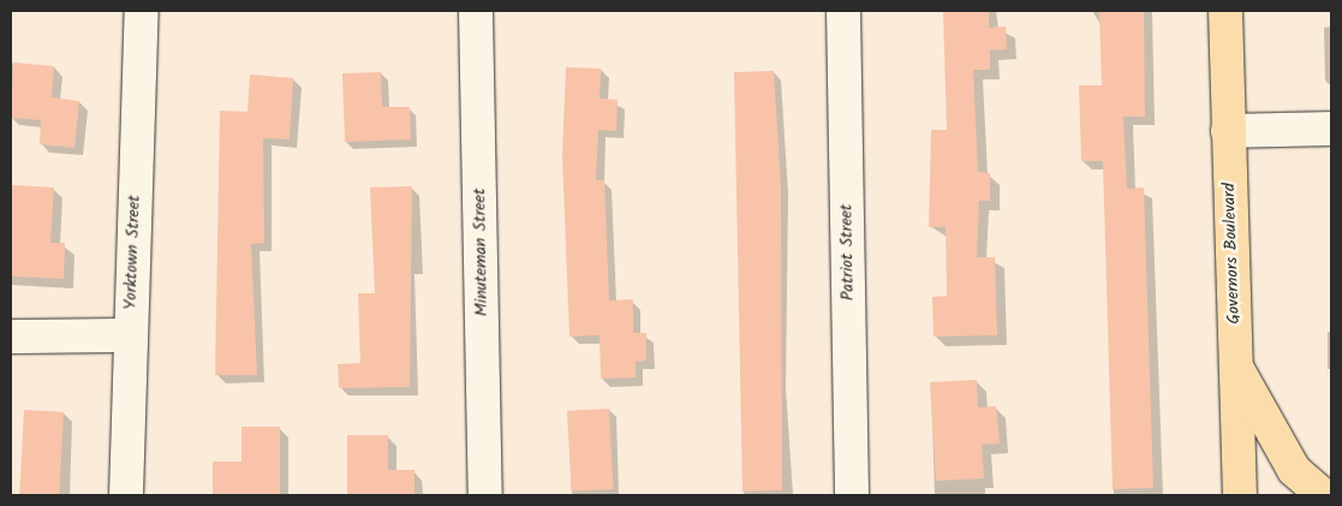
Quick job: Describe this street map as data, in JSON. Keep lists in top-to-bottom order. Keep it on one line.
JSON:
{"streets":{"main road":["Governors Boulevard"],"street":["Yorktown Street","Minuteman Street","Patriot Street"]}}
